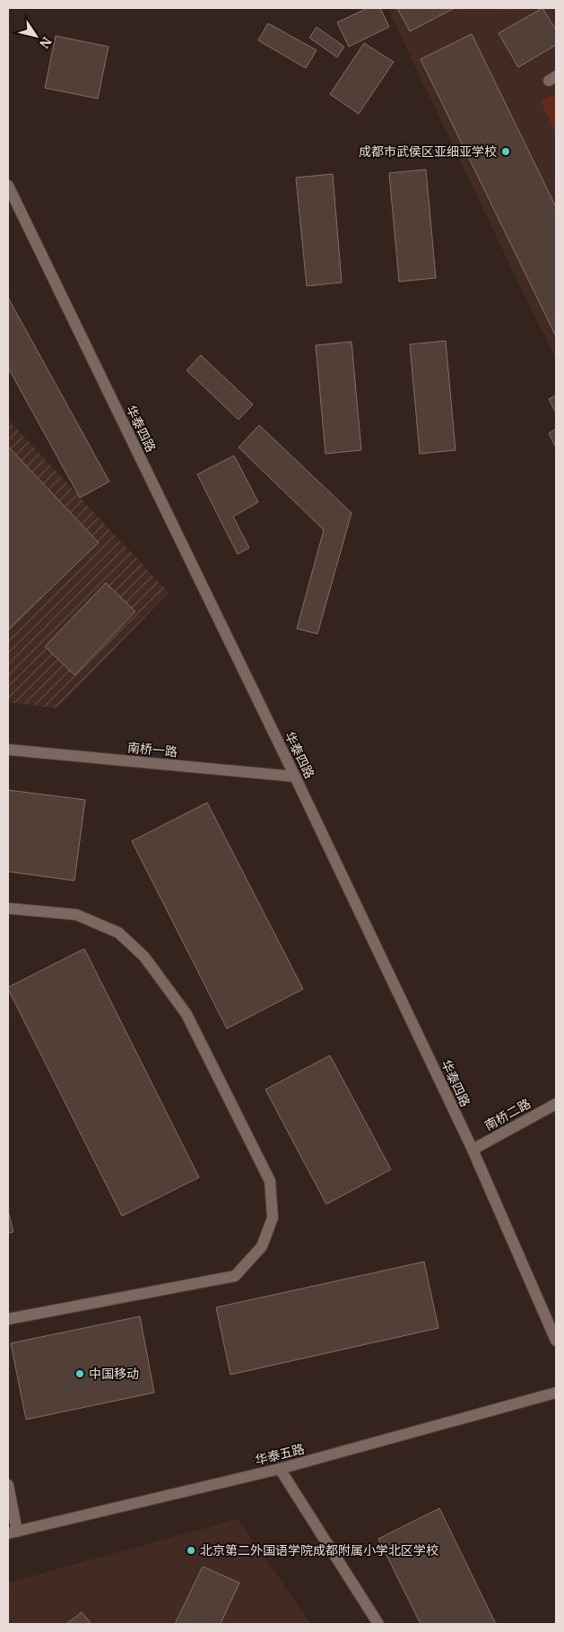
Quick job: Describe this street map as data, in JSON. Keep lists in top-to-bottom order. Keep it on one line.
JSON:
{"streets":{"street":["华泰四路","南桥一路","南桥二路","华泰五路"]},"crossings":[["华泰四路","南桥一路"],["华泰四路","南桥二路"]],"places":["成都市武侯区亚细亚学校","中国移动","北京第二外国语学院成都附属小学北区学校"],"north":"bottom right"}
